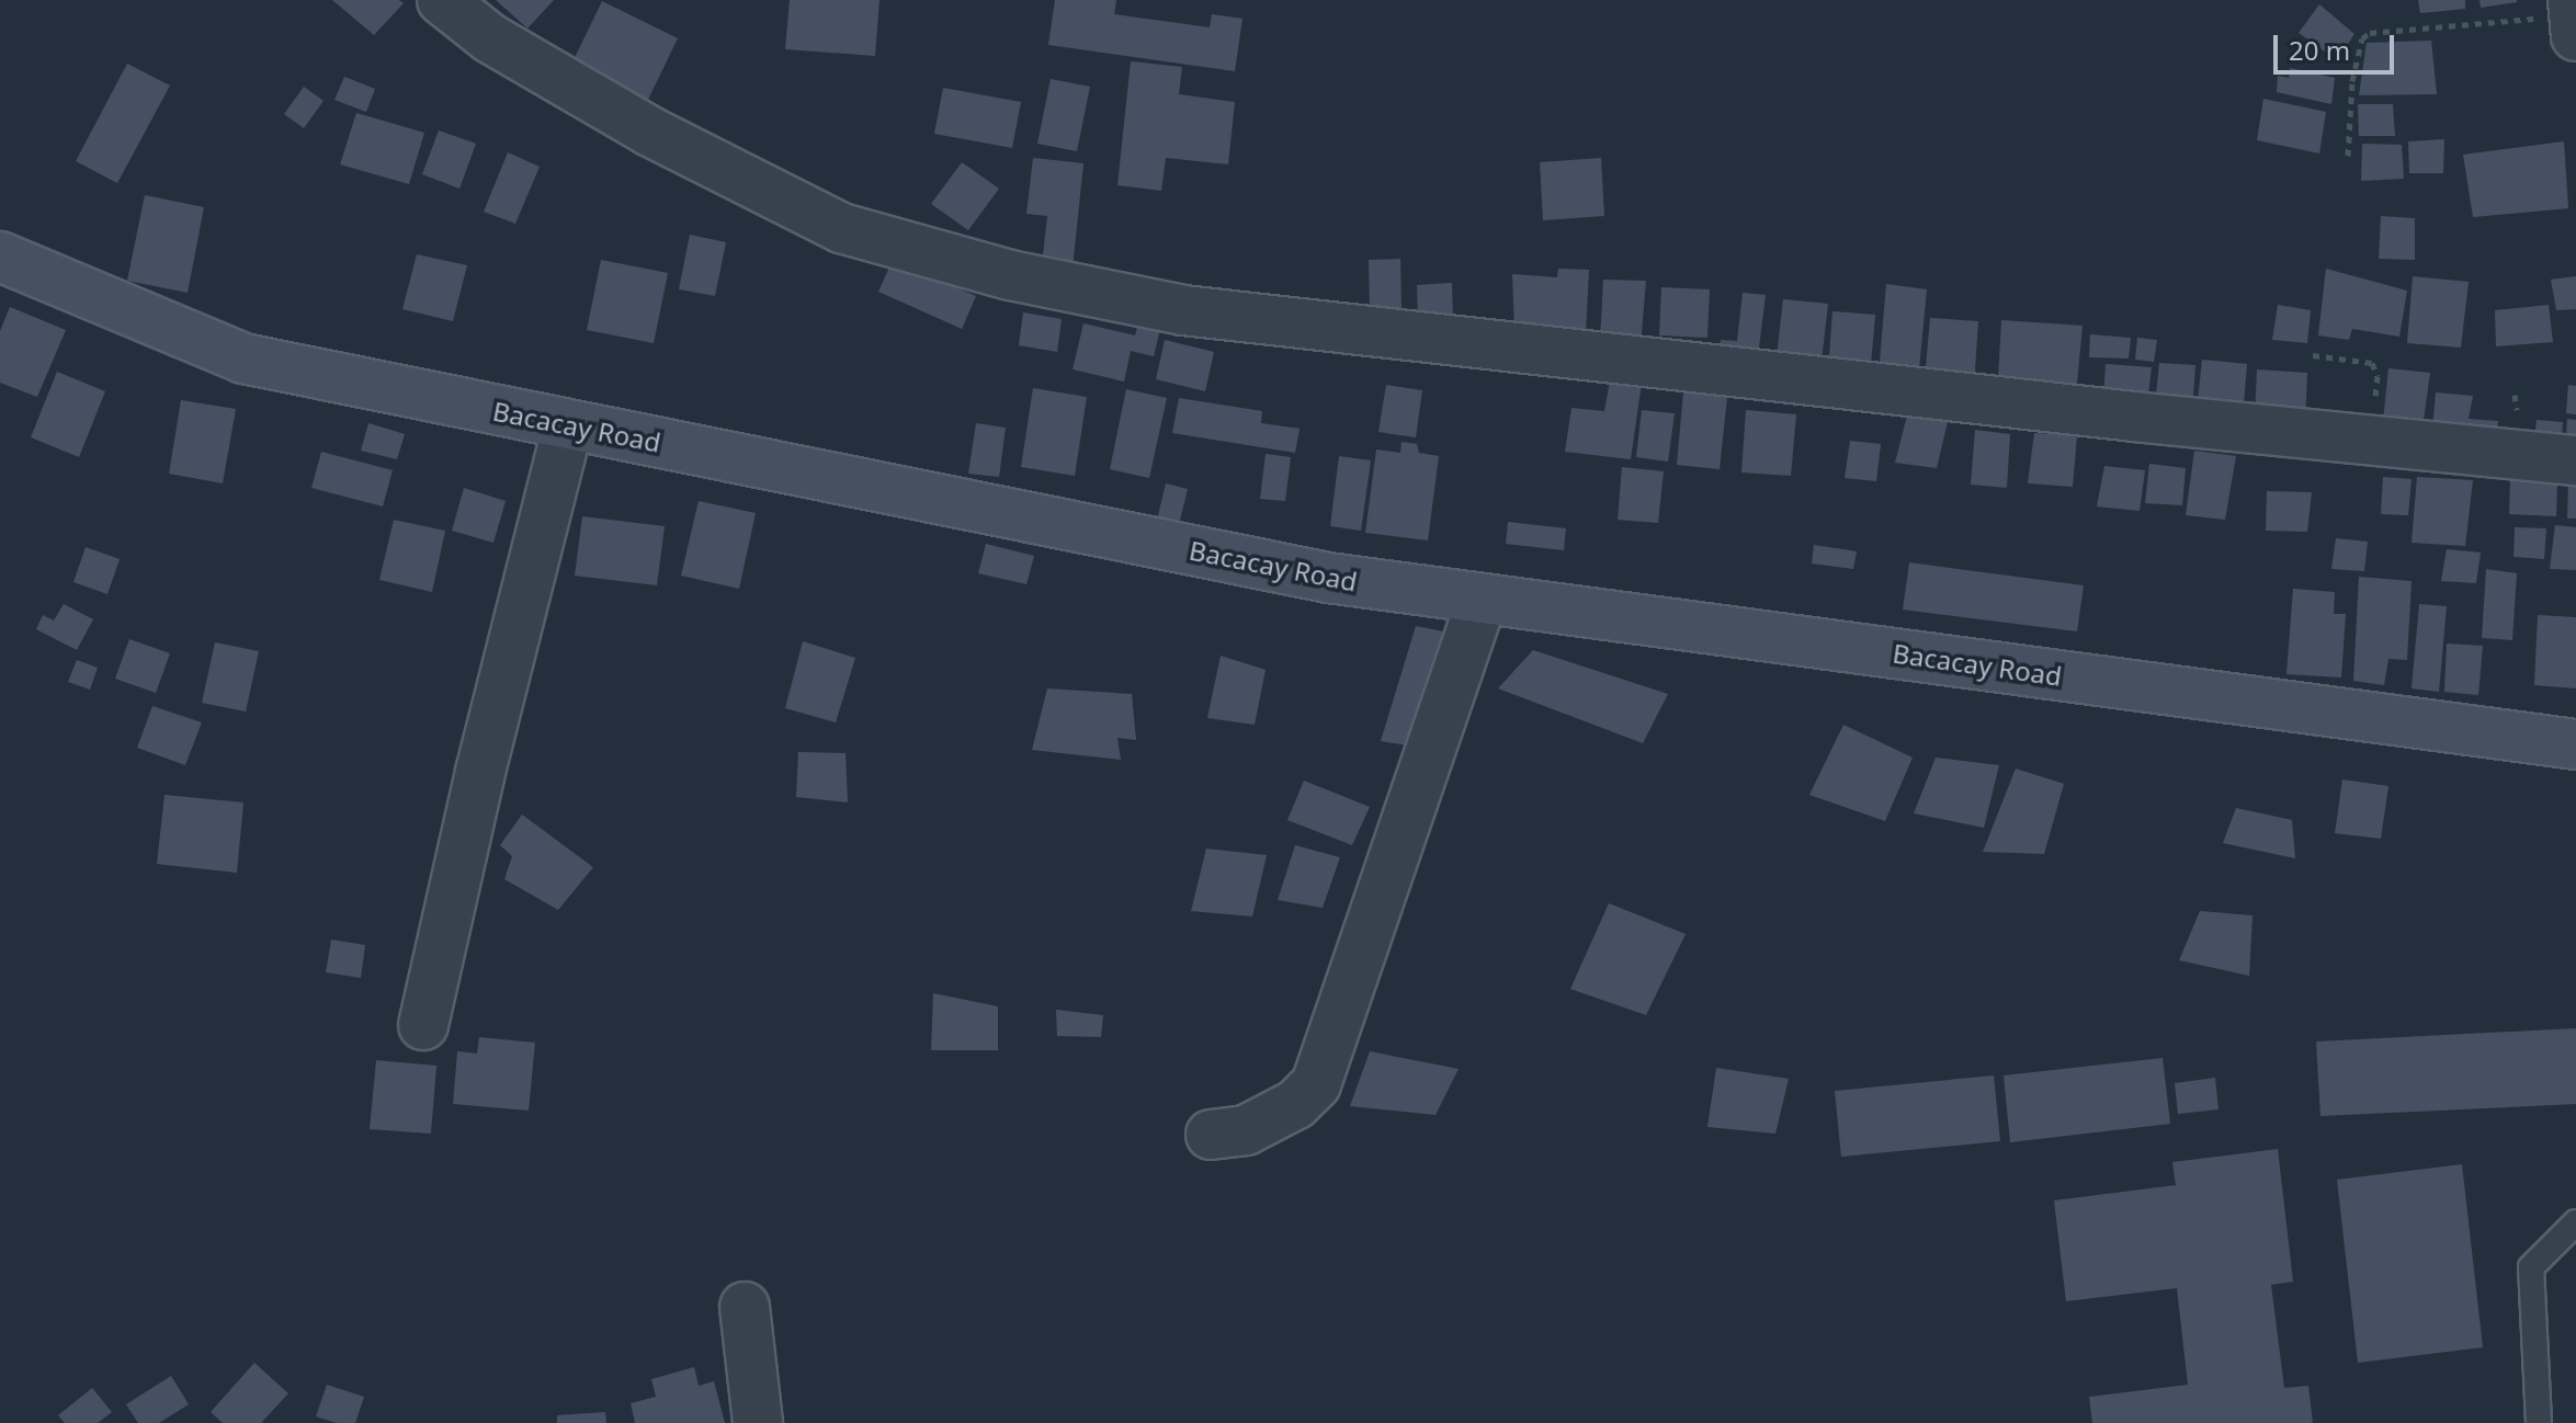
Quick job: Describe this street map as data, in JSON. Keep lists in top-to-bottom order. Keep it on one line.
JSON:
{"streets":{"main road":["Bacacay Road"]},"scale_bar":"20 m"}
